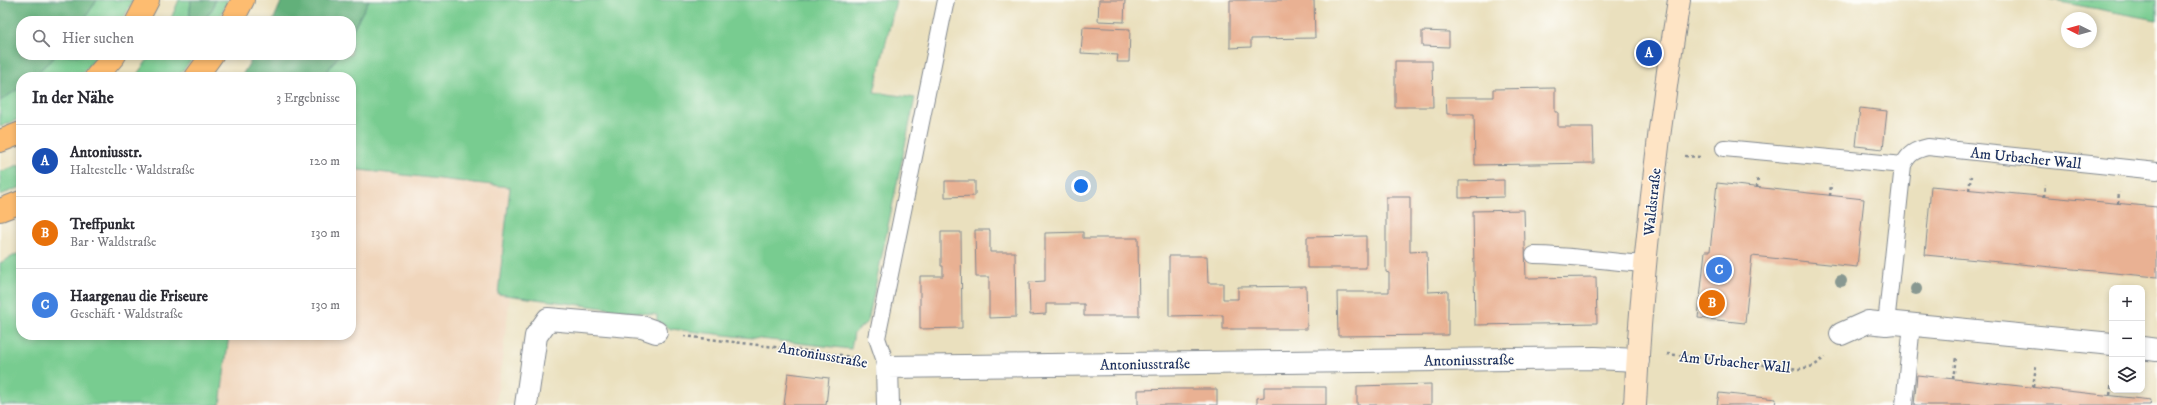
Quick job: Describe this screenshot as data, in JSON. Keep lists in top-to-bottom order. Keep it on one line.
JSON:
{"streets":{"main road":["Waldstraße"],"street":["Antoniusstraße"],"lane":["Am Urbacher Wall"]},"crossings":[["Am Urbacher Wall","Waldstraße"],["Am Urbacher Wall","Antoniusstraße"],["Waldstraße","Antoniusstraße"]],"north":"left","page":{"search":"Hier suchen","pins":["A","C","B"],"heading":["In der Nähe","3 Ergebnisse"],"list":[{"mark":"A","name":"Antoniusstr.","note":"Haltestelle · Waldstraße","value":"120 m"},{"mark":"B","name":"Treffpunkt","note":"Bar · Waldstraße","value":"130 m"},{"mark":"C","name":"Haargenau die Friseure","note":"Geschäft · Waldstraße","value":"130 m"}],"map_buttons":["+","−"]}}
